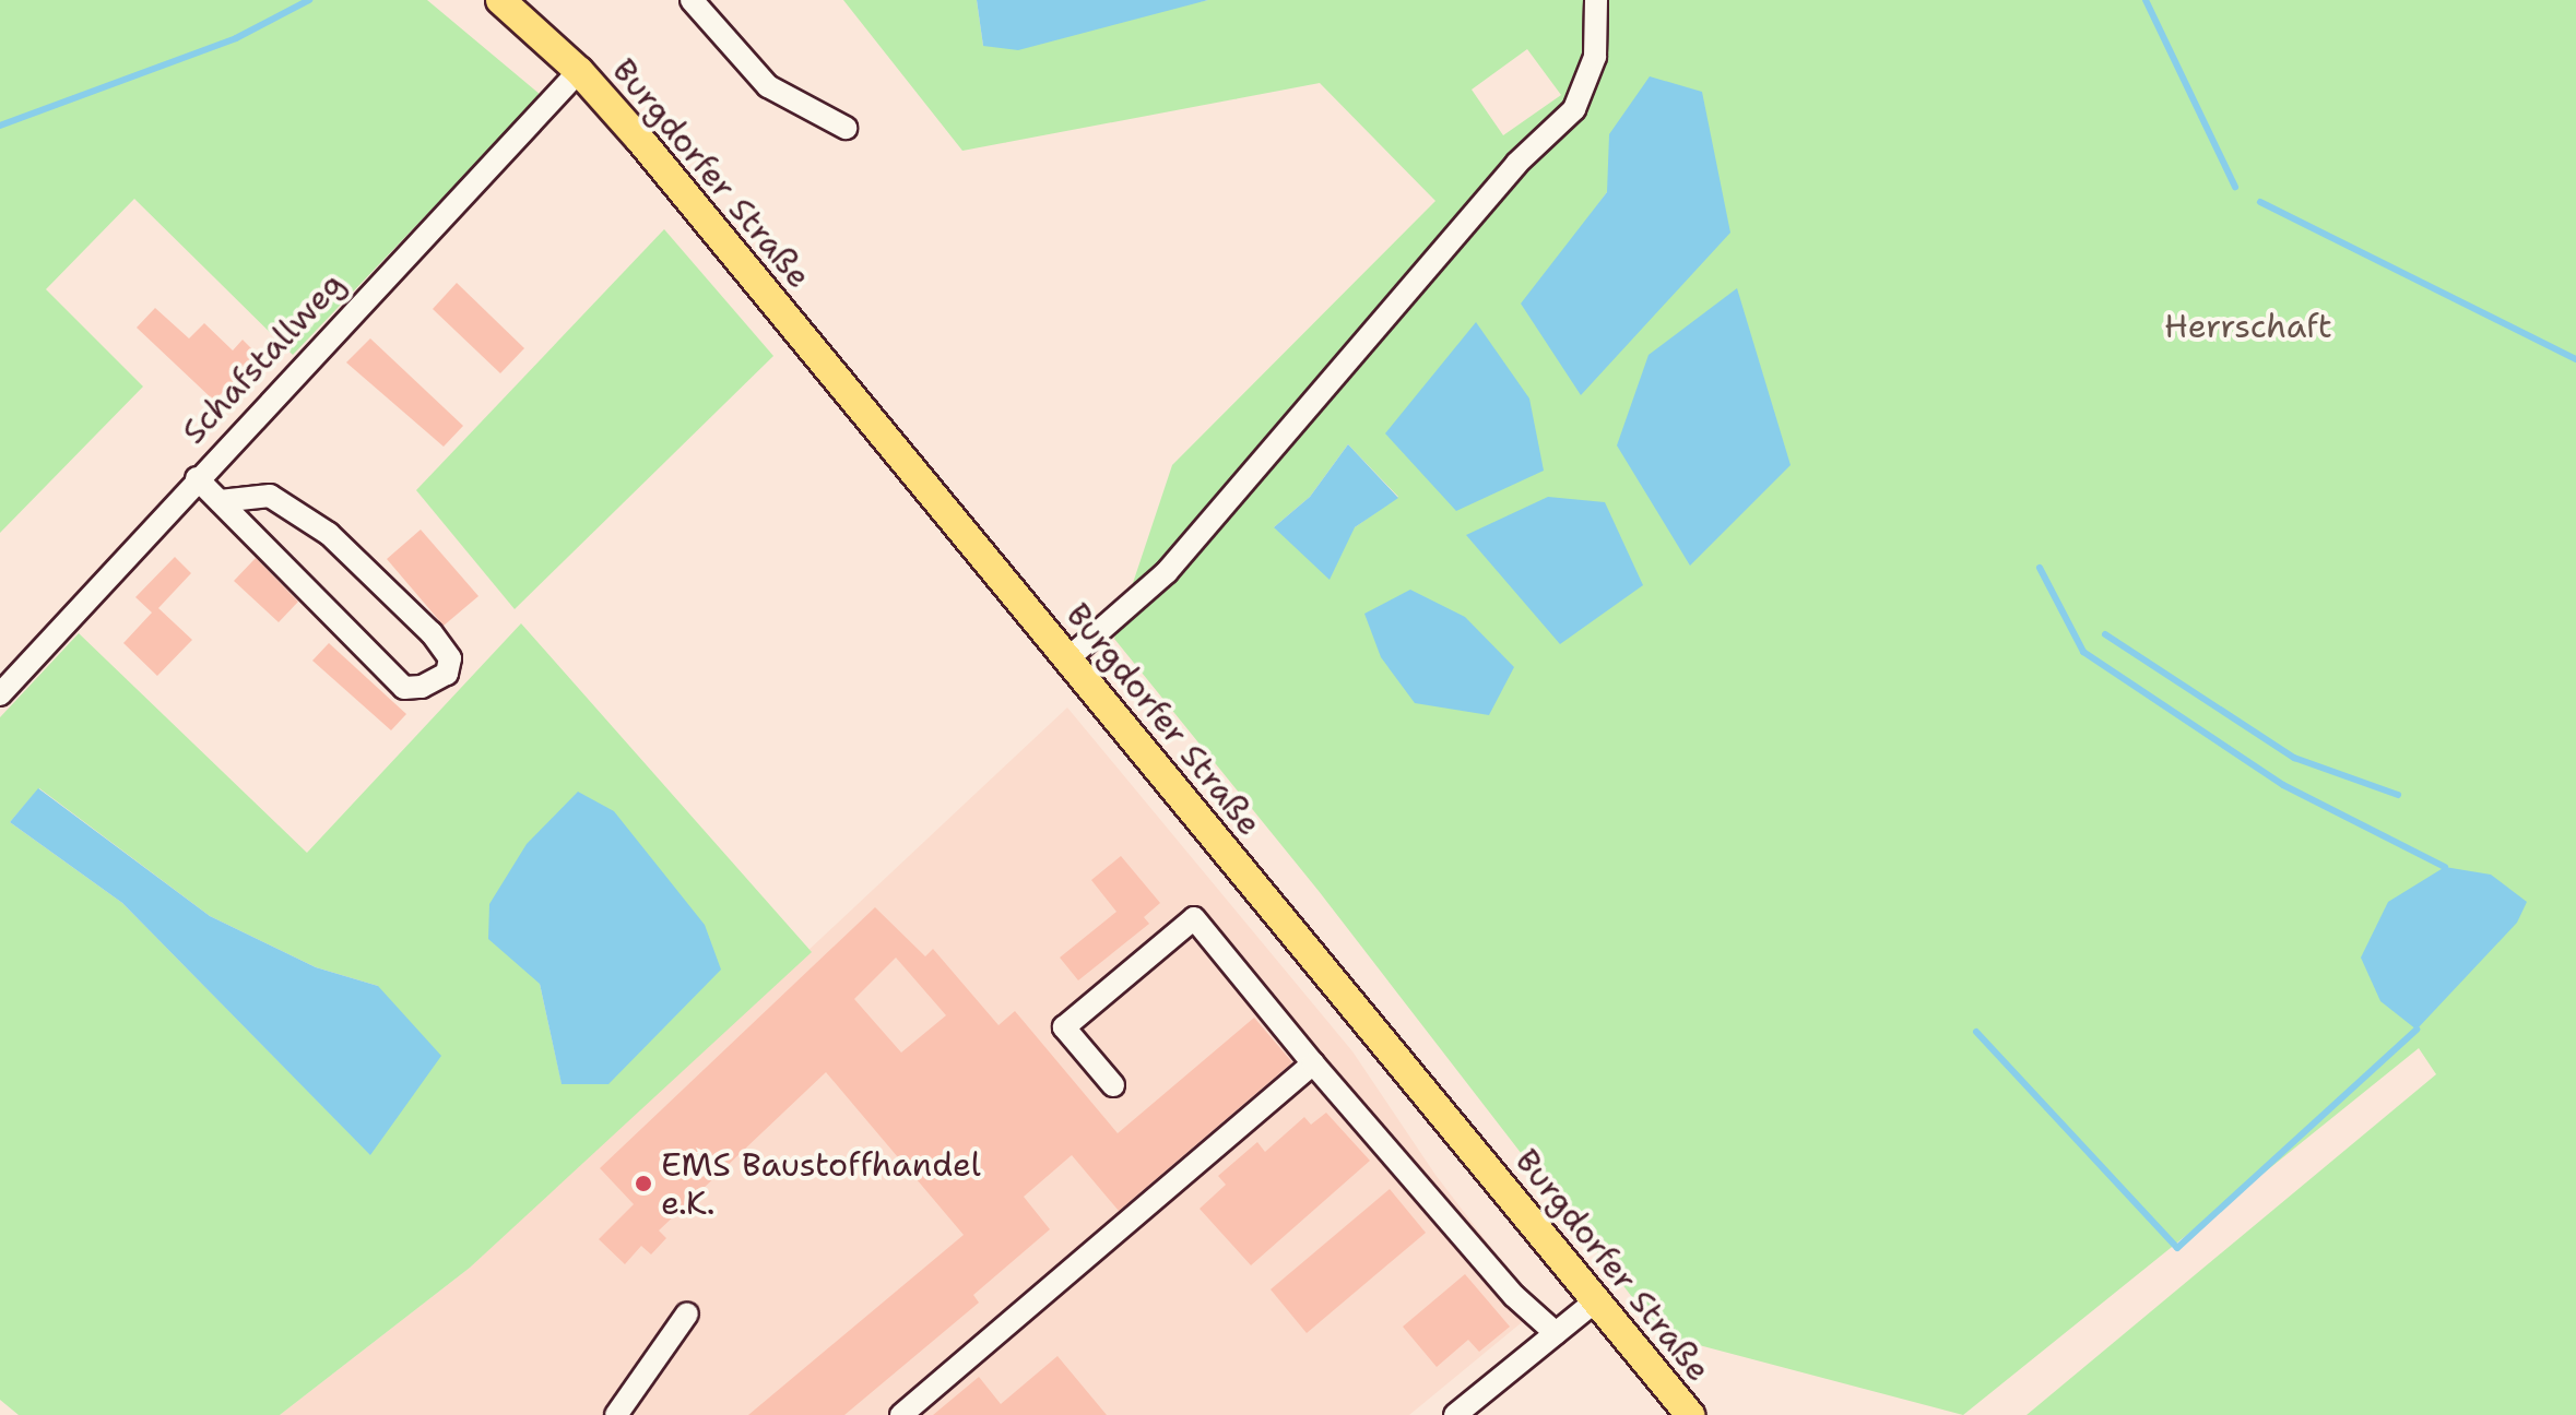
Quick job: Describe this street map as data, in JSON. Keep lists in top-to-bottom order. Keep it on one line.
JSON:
{"streets":{"main road":["Burgdorfer Straße"],"street":["Schafstallweg"]},"crossings":[["Burgdorfer Straße","Schafstallweg"]],"parks":["Herrschaft"],"places":["EMS Baustoffhandel e.K."]}
